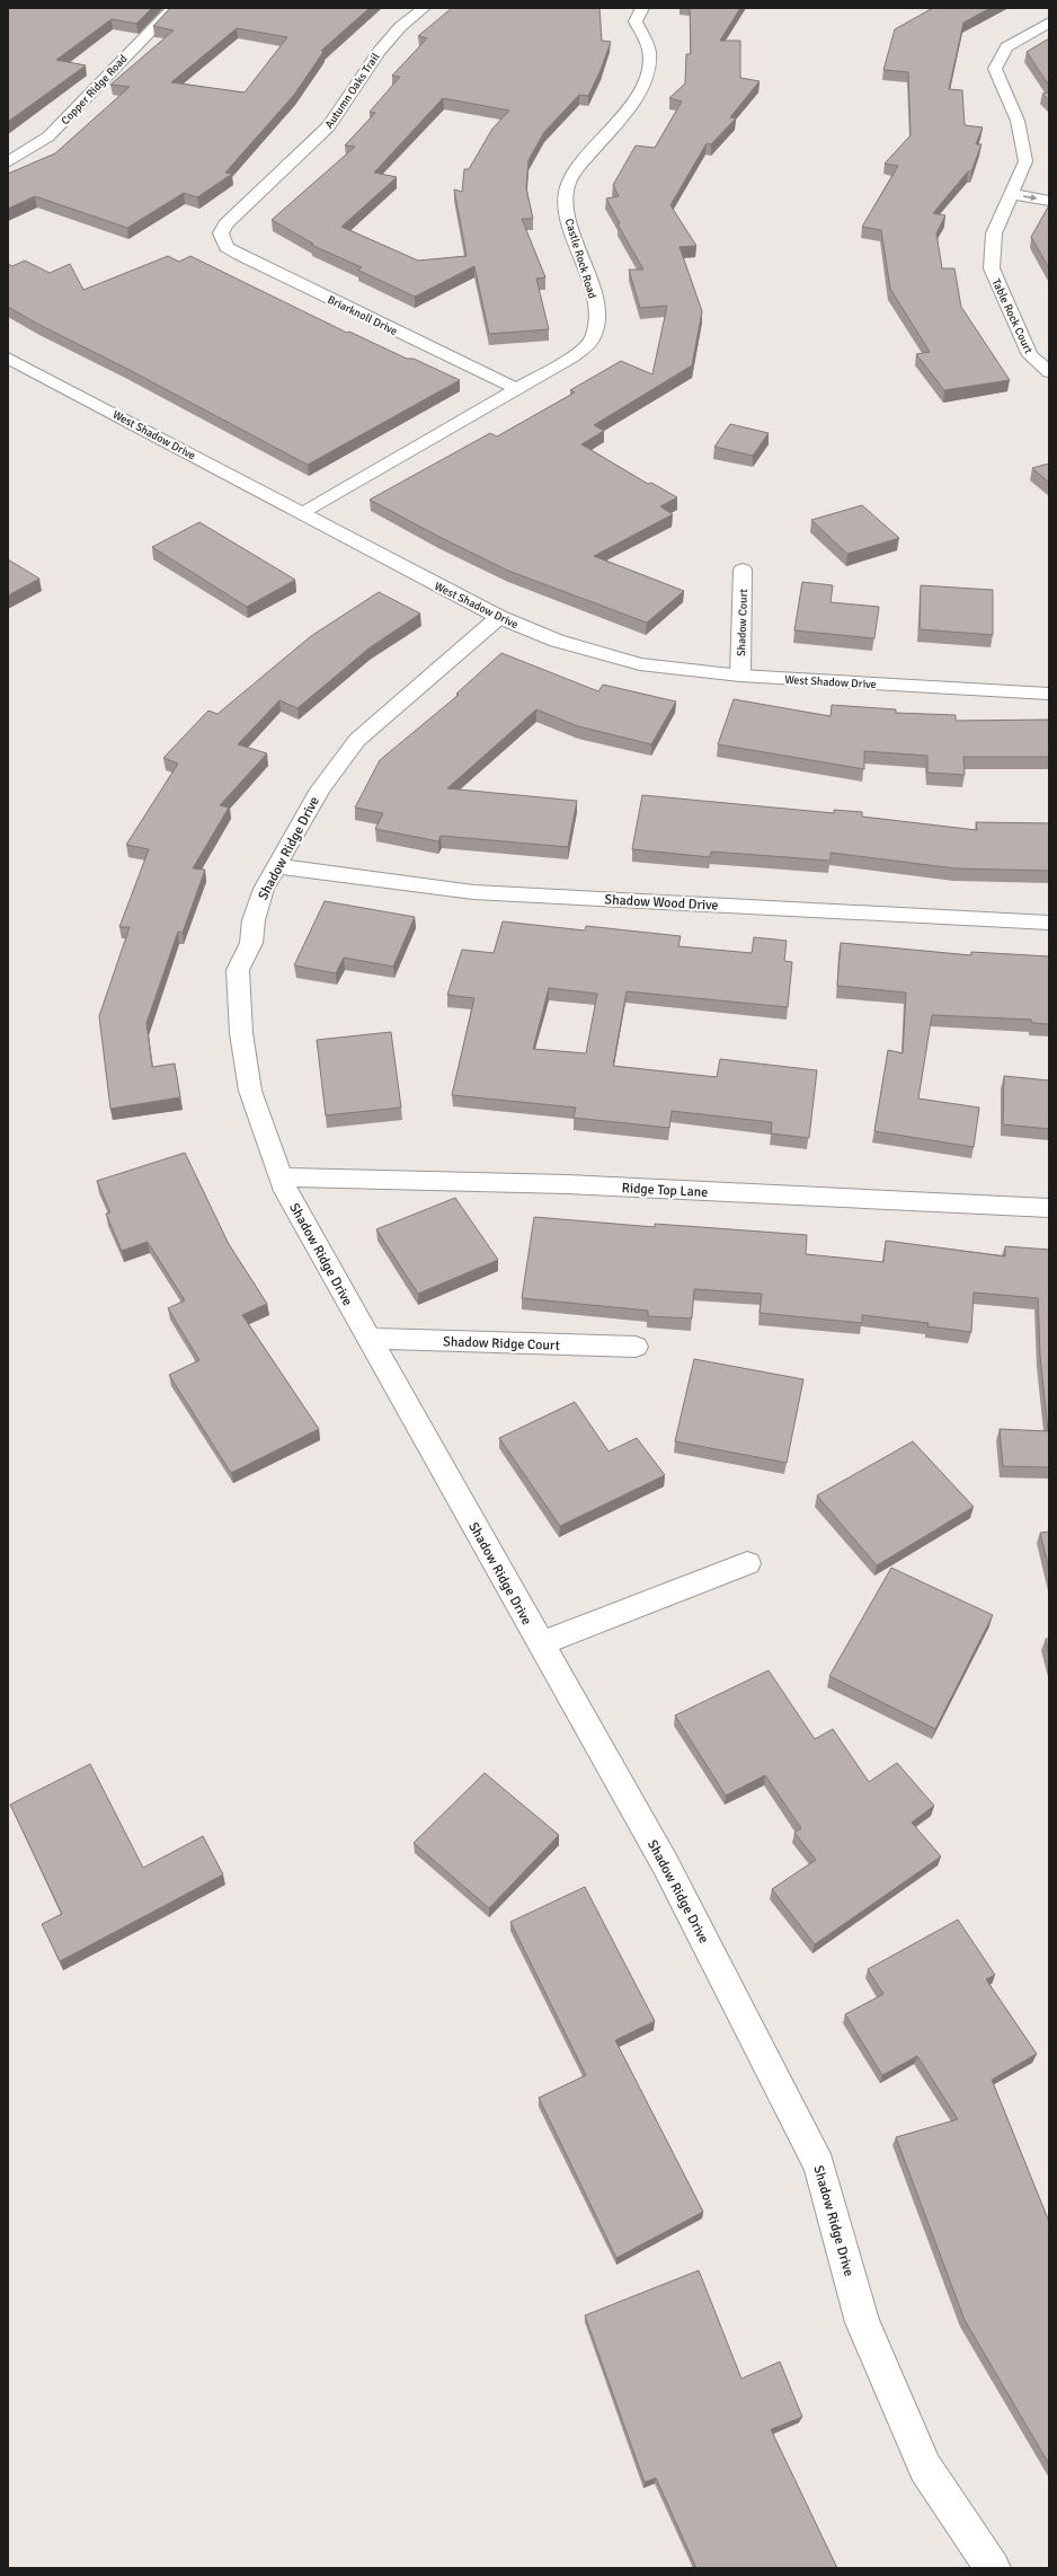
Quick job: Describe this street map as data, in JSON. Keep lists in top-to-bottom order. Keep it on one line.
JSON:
{"streets":{"street":["Copper Ridge Road","Autumn Oaks Trail","Castle Rock Road","Briarknoll Drive","Table Rock Court","West Shadow Drive","Shadow Court","Shadow Ridge Drive","Shadow Wood Drive","Ridge Top Lane","Shadow Ridge Court"]},"crossings":[["Autumn Oaks Trail","Briarknoll Drive"],["Castle Rock Road","Briarknoll Drive"],["Castle Rock Road","West Shadow Drive"],["West Shadow Drive","Shadow Court"],["West Shadow Drive","Shadow Ridge Drive"],["Shadow Ridge Drive","Shadow Wood Drive"],["Shadow Ridge Drive","Ridge Top Lane"],["Shadow Ridge Drive","Shadow Ridge Court"]]}
